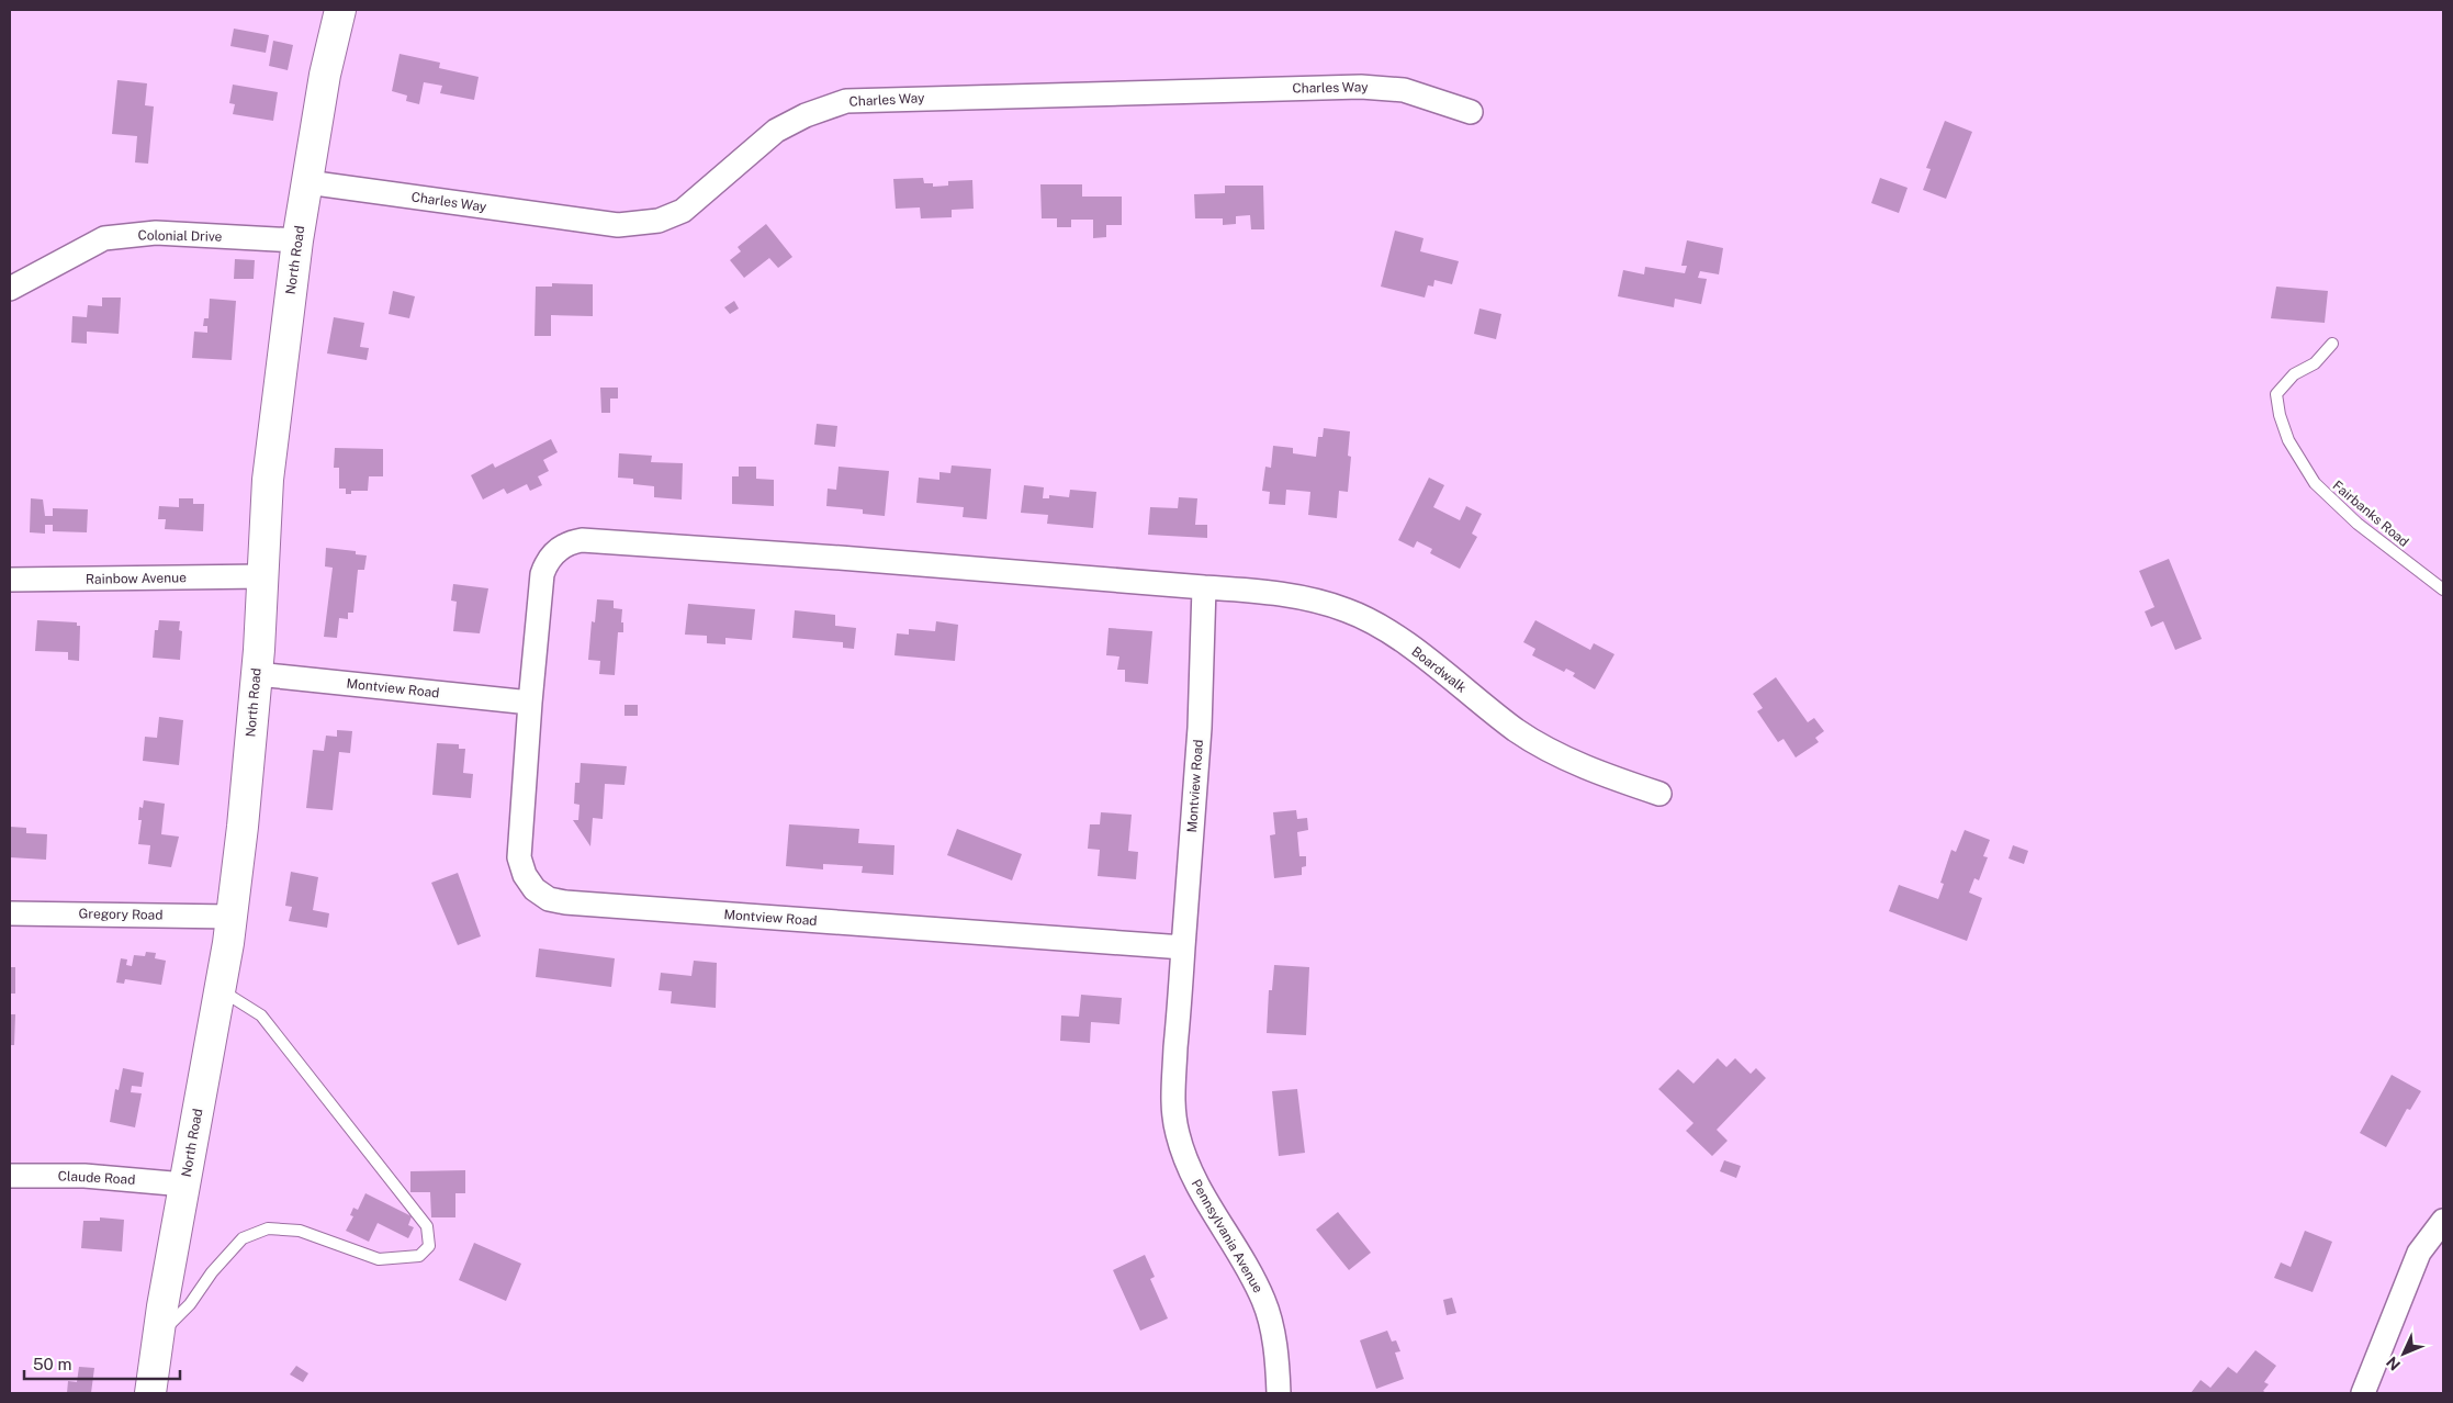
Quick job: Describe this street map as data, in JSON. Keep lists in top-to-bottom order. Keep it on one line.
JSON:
{"streets":{"main road":["North Road"],"street":["Charles Way","Colonial Drive","Rainbow Avenue","Boardwalk","Montview Road","Gregory Road","Claude Road","Pennsylvania Avenue"],"lane":["Fairbanks Road"]},"crossings":[["Charles Way","North Road"],["Colonial Drive","North Road"],["North Road","Rainbow Avenue"],["North Road","Montview Road"],["North Road","Gregory Road"],["North Road","Claude Road"],["Boardwalk","Montview Road"],["Montview Road","Pennsylvania Avenue"]],"scale_bar":"50 m","north":"bottom left"}
